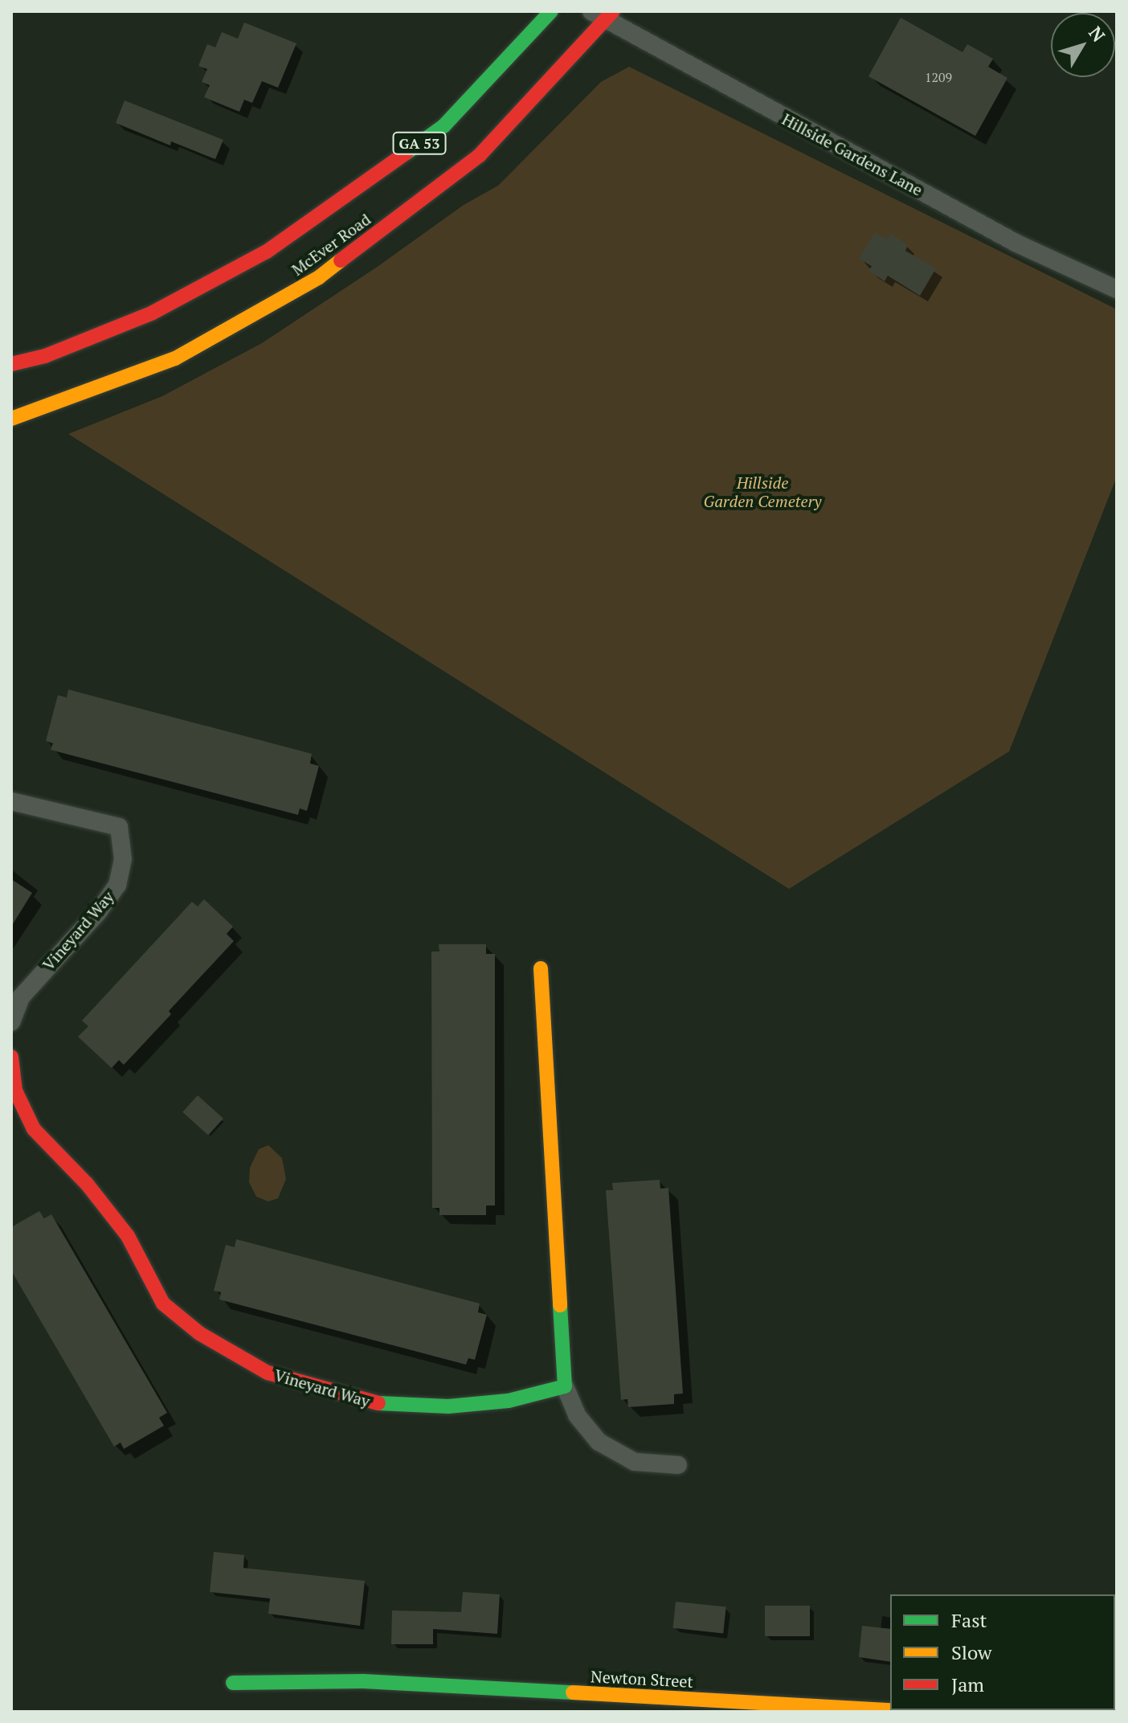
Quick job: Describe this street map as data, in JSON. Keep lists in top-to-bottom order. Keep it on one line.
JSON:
{"streets":{"street":["GA 53","Hillside Gardens Lane","McEver Road","Vineyard Way","Newton Street"]},"crossings":[["Hillside Gardens Lane","McEver Road"]],"parks":["Hillside Garden Cemetery"],"house_numbers":["1209"],"legend":["Fast","Slow","Jam"],"north":"top right"}
